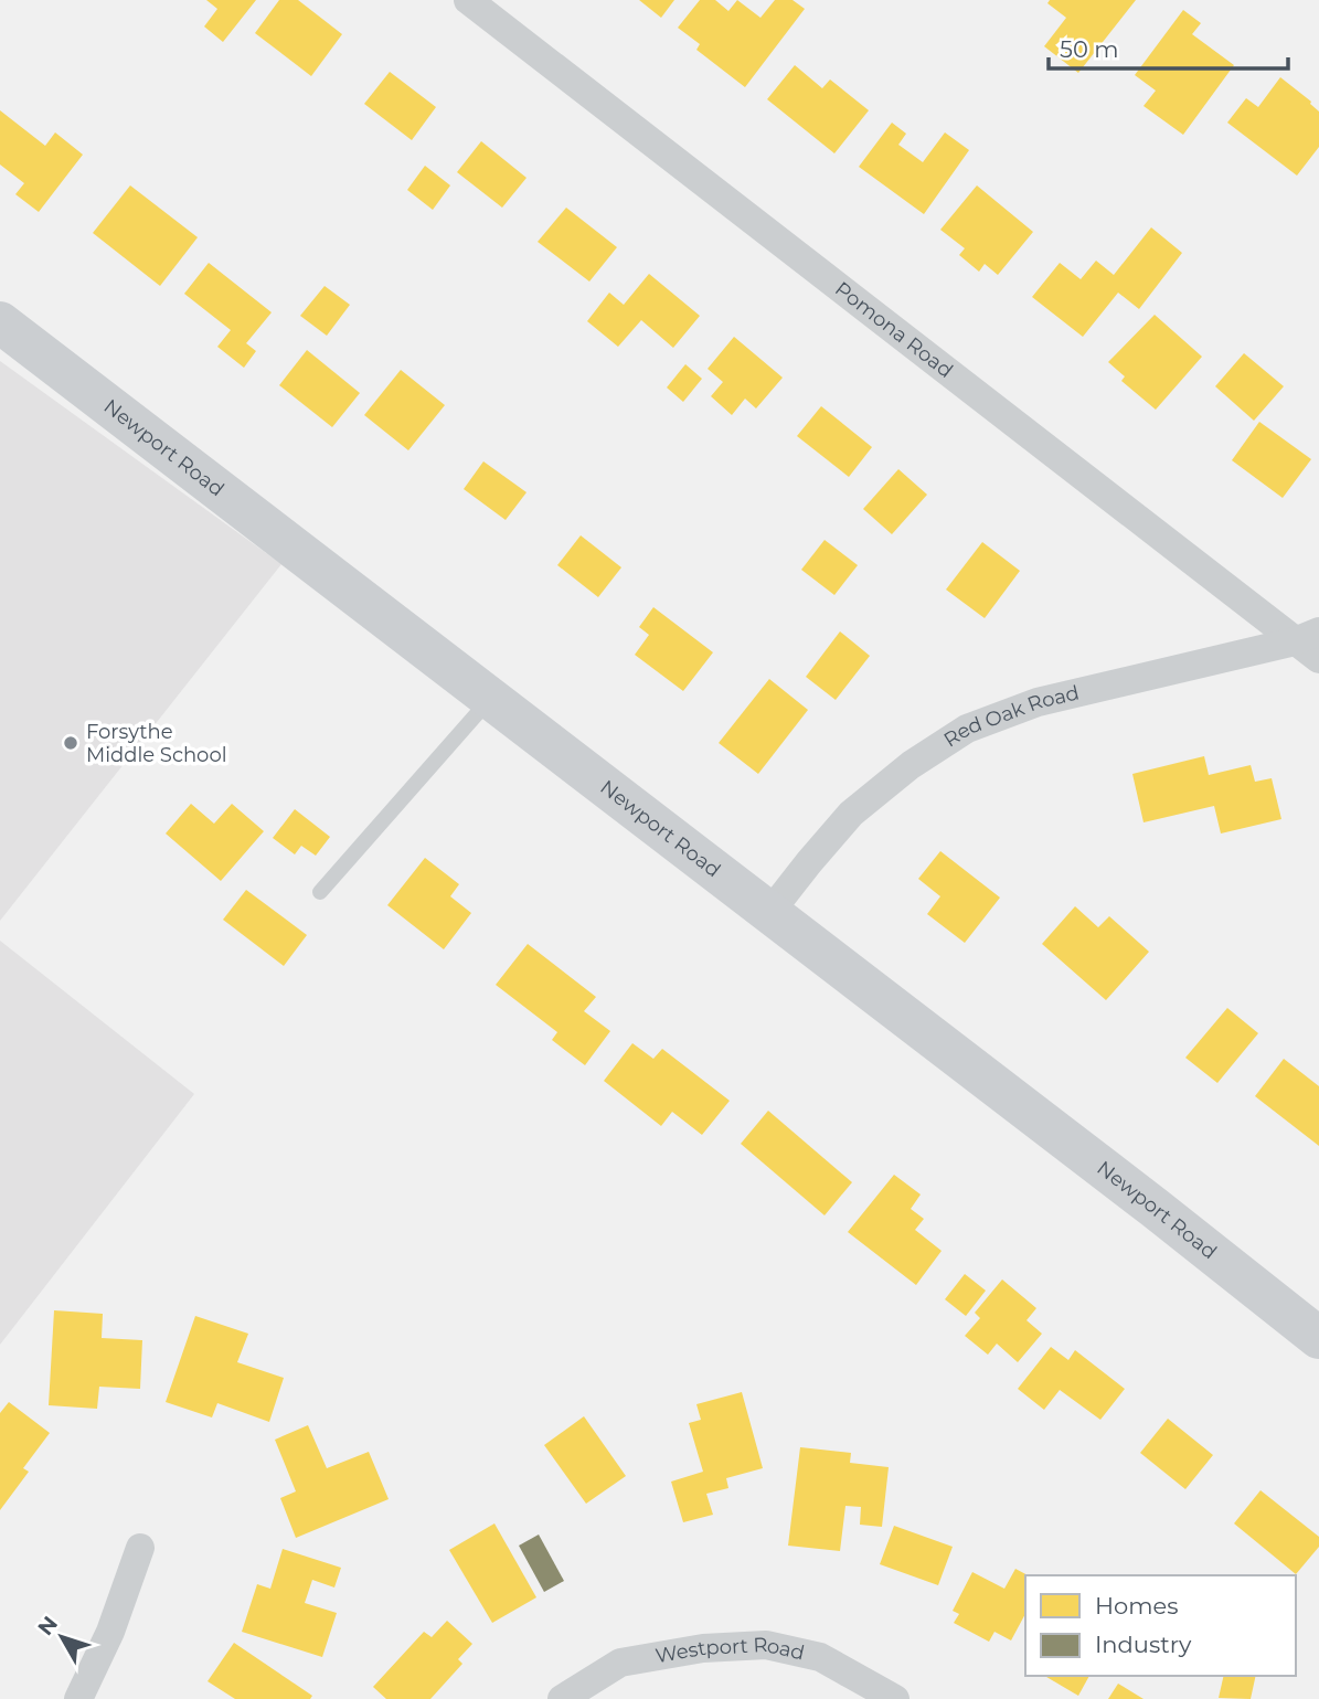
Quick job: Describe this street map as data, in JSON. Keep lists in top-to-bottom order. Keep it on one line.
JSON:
{"streets":{"street":["Pomona Road","Newport Road","Red Oak Road","Westport Road"]},"crossings":[["Pomona Road","Red Oak Road"],["Newport Road","Red Oak Road"]],"places":["Forsythe Middle School"],"legend":["Homes","Industry"],"scale_bar":"50 m","north":"top left"}
